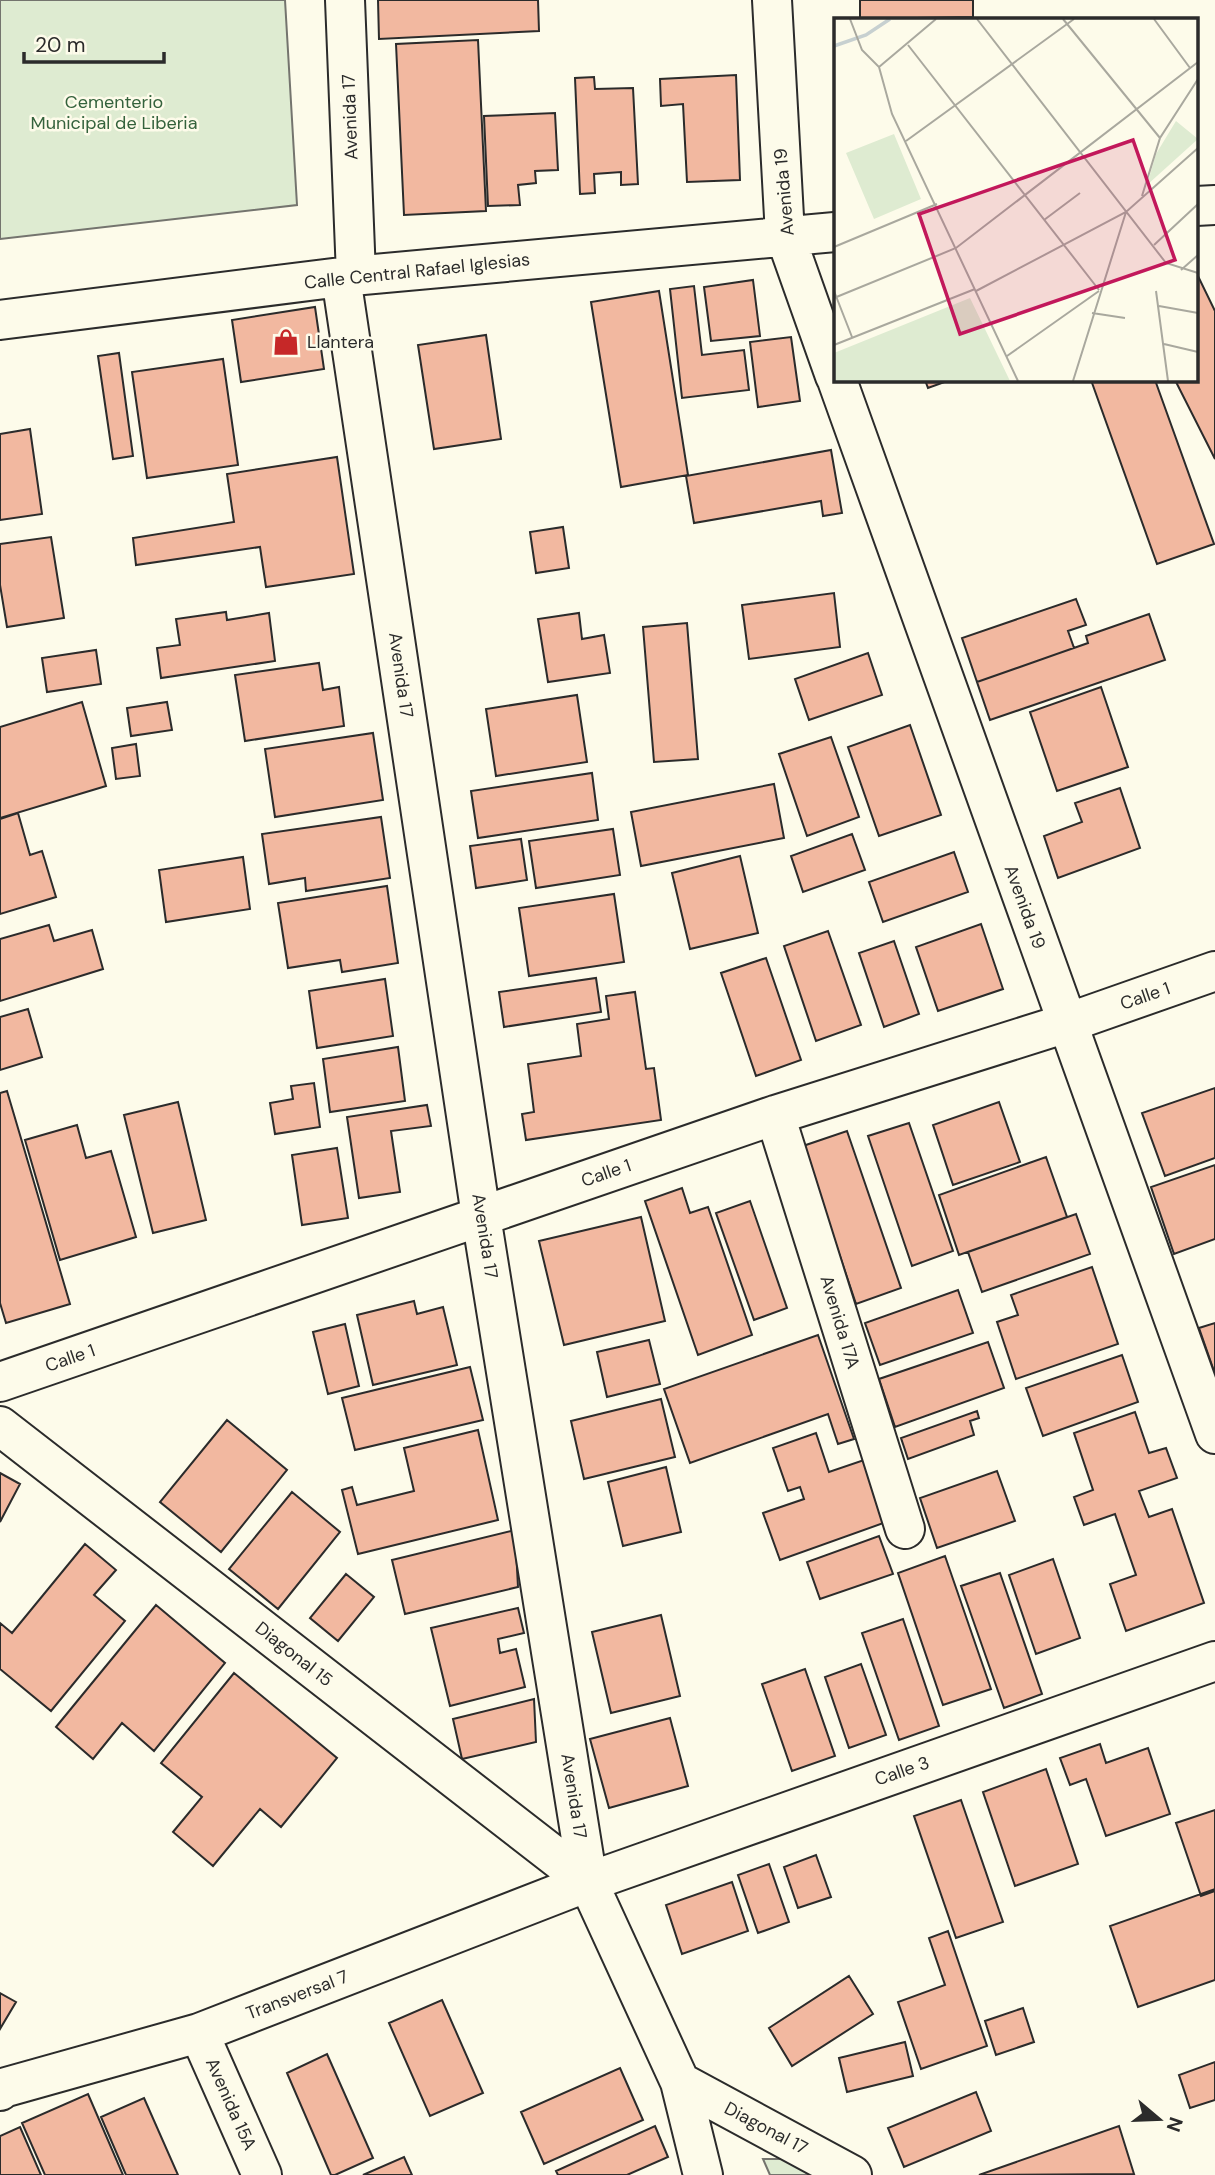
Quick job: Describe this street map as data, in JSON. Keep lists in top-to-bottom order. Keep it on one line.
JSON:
{"streets":{"street":["Avenida 17","Avenida 19","Calle Central Rafael Iglesias","Calle 1","Avenida 17A","Diagonal 15","Calle 3","Transversal 7","Avenida 15A","Diagonal 17"]},"crossings":[["Avenida 17","Calle Central Rafael Iglesias"],["Avenida 17","Calle 1"],["Avenida 17","Diagonal 15"],["Avenida 17","Calle 3"],["Avenida 17","Transversal 7"],["Avenida 17","Diagonal 17"],["Avenida 19","Calle Central Rafael Iglesias"],["Avenida 19","Calle 1"],["Calle 1","Avenida 17A"],["Diagonal 15","Calle 3"],["Diagonal 15","Transversal 7"],["Calle 3","Transversal 7"],["Transversal 7","Avenida 15A"]],"parks":["Cementerio Municipal de Liberia"],"places":{"shop":["Llantera"]},"scale_bar":"20 m","north":"right"}
